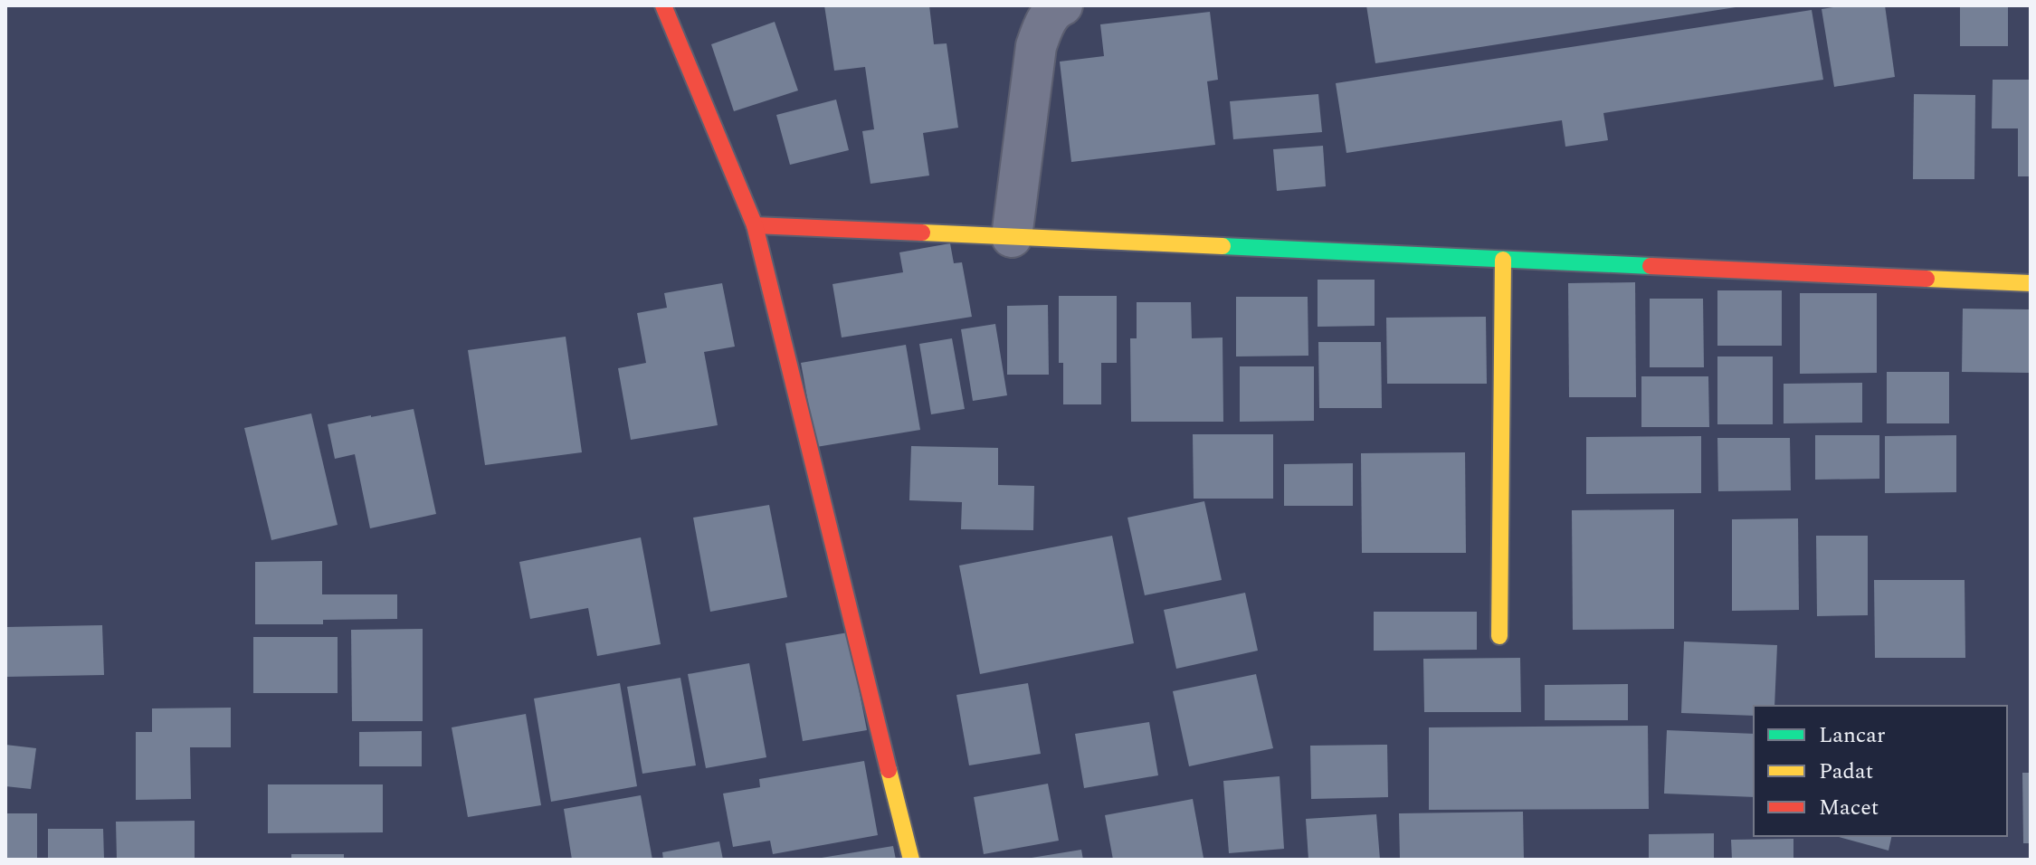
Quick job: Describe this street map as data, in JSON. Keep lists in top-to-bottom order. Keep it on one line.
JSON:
{"legend":["Lancar","Padat","Macet"]}
